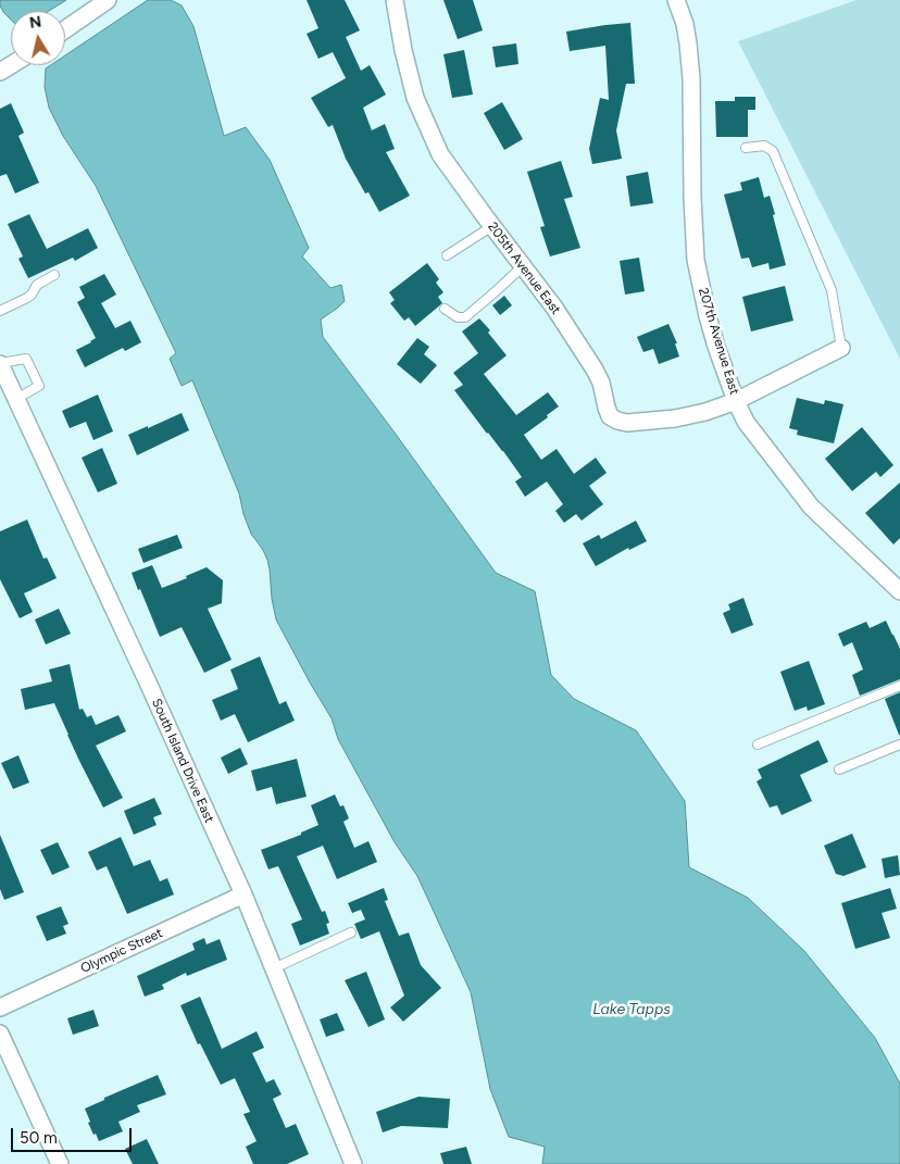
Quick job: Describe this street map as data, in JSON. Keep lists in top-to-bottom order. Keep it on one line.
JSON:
{"streets":{"street":["205th Avenue East","207th Avenue East","South Island Drive East","Olympic Street"]},"crossings":[["205th Avenue East","207th Avenue East"],["South Island Drive East","Olympic Street"]],"water":["Lake Tapps"],"scale_bar":"50 m","north":"top"}
